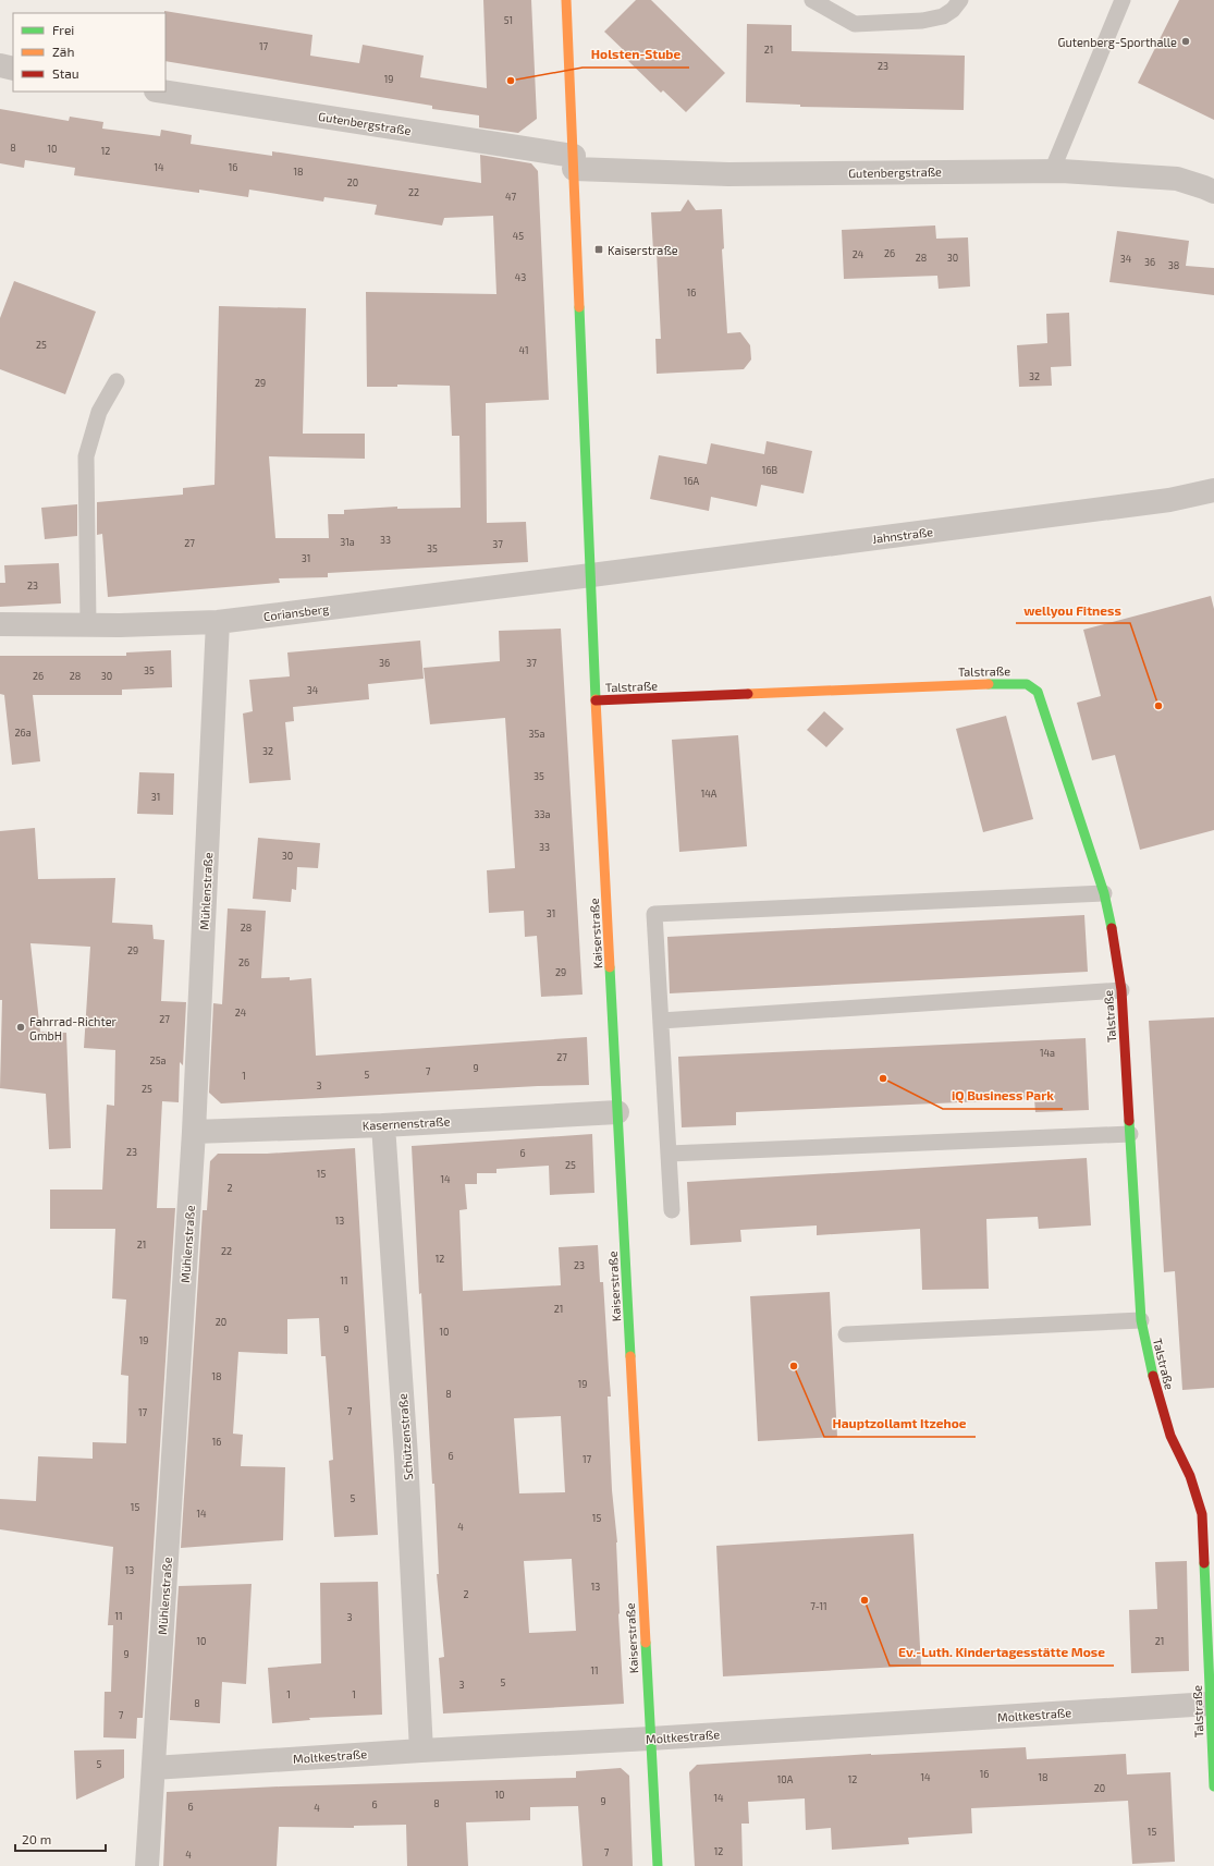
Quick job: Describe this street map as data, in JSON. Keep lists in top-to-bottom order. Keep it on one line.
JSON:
{"streets":{"main road":["Talstraße","Kaiserstraße"],"street":["Gutenbergstraße","Jahnstraße","Coriansberg","Mühlenstraße","Kasernenstraße","Schützenstraße","Moltkestraße"]},"crossings":[["Gutenbergstraße","Kaiserstraße"],["Jahnstraße","Coriansberg"],["Jahnstraße","Kaiserstraße"],["Coriansberg","Mühlenstraße"],["Coriansberg","Kaiserstraße"],["Talstraße","Kaiserstraße"],["Talstraße","Moltkestraße"],["Mühlenstraße","Kasernenstraße"],["Mühlenstraße","Moltkestraße"],["Kaiserstraße","Kasernenstraße"],["Kaiserstraße","Moltkestraße"],["Kasernenstraße","Schützenstraße"],["Schützenstraße","Moltkestraße"]],"places":{"other":["Gutenberg-Sporthalle","Holsten-Stube","wellyou Fitness","Fahrrad-Richter GmbH","iQ Business Park","Hauptzollamt Itzehoe","Ev.-Luth. Kindertagesstätte Mose"],"transit":["Kaiserstraße"]},"house_numbers":["51","17","21","23","19","8","10","12","14","16","18","20","22","47","45","26","24","28","30","34","36","38","43","16","25","41","32","29","16B","16A","33","31a","27","37","35","31","23","36","37","35","26","28","30","34","26a","35a","32","35","14A","31","33a","33","30","31","28","29","26","29","24","27","14a","27","25a","9","7","5","1","3","25","23","6","25","15","14","2","13","21","22","12","23","11","21","20","9","10","19","18","19","8","7","17","16","6","17","5","15","14","15","4","13","13","2","7-11","11","3","10","21","9","11","5","3","1","1","8","7","5","16","14","18","10A","12","20","10","14","9","8","6","6","4","15","12","7","4"],"legend":["Frei","Zäh","Stau"],"scale_bar":"20 m"}
